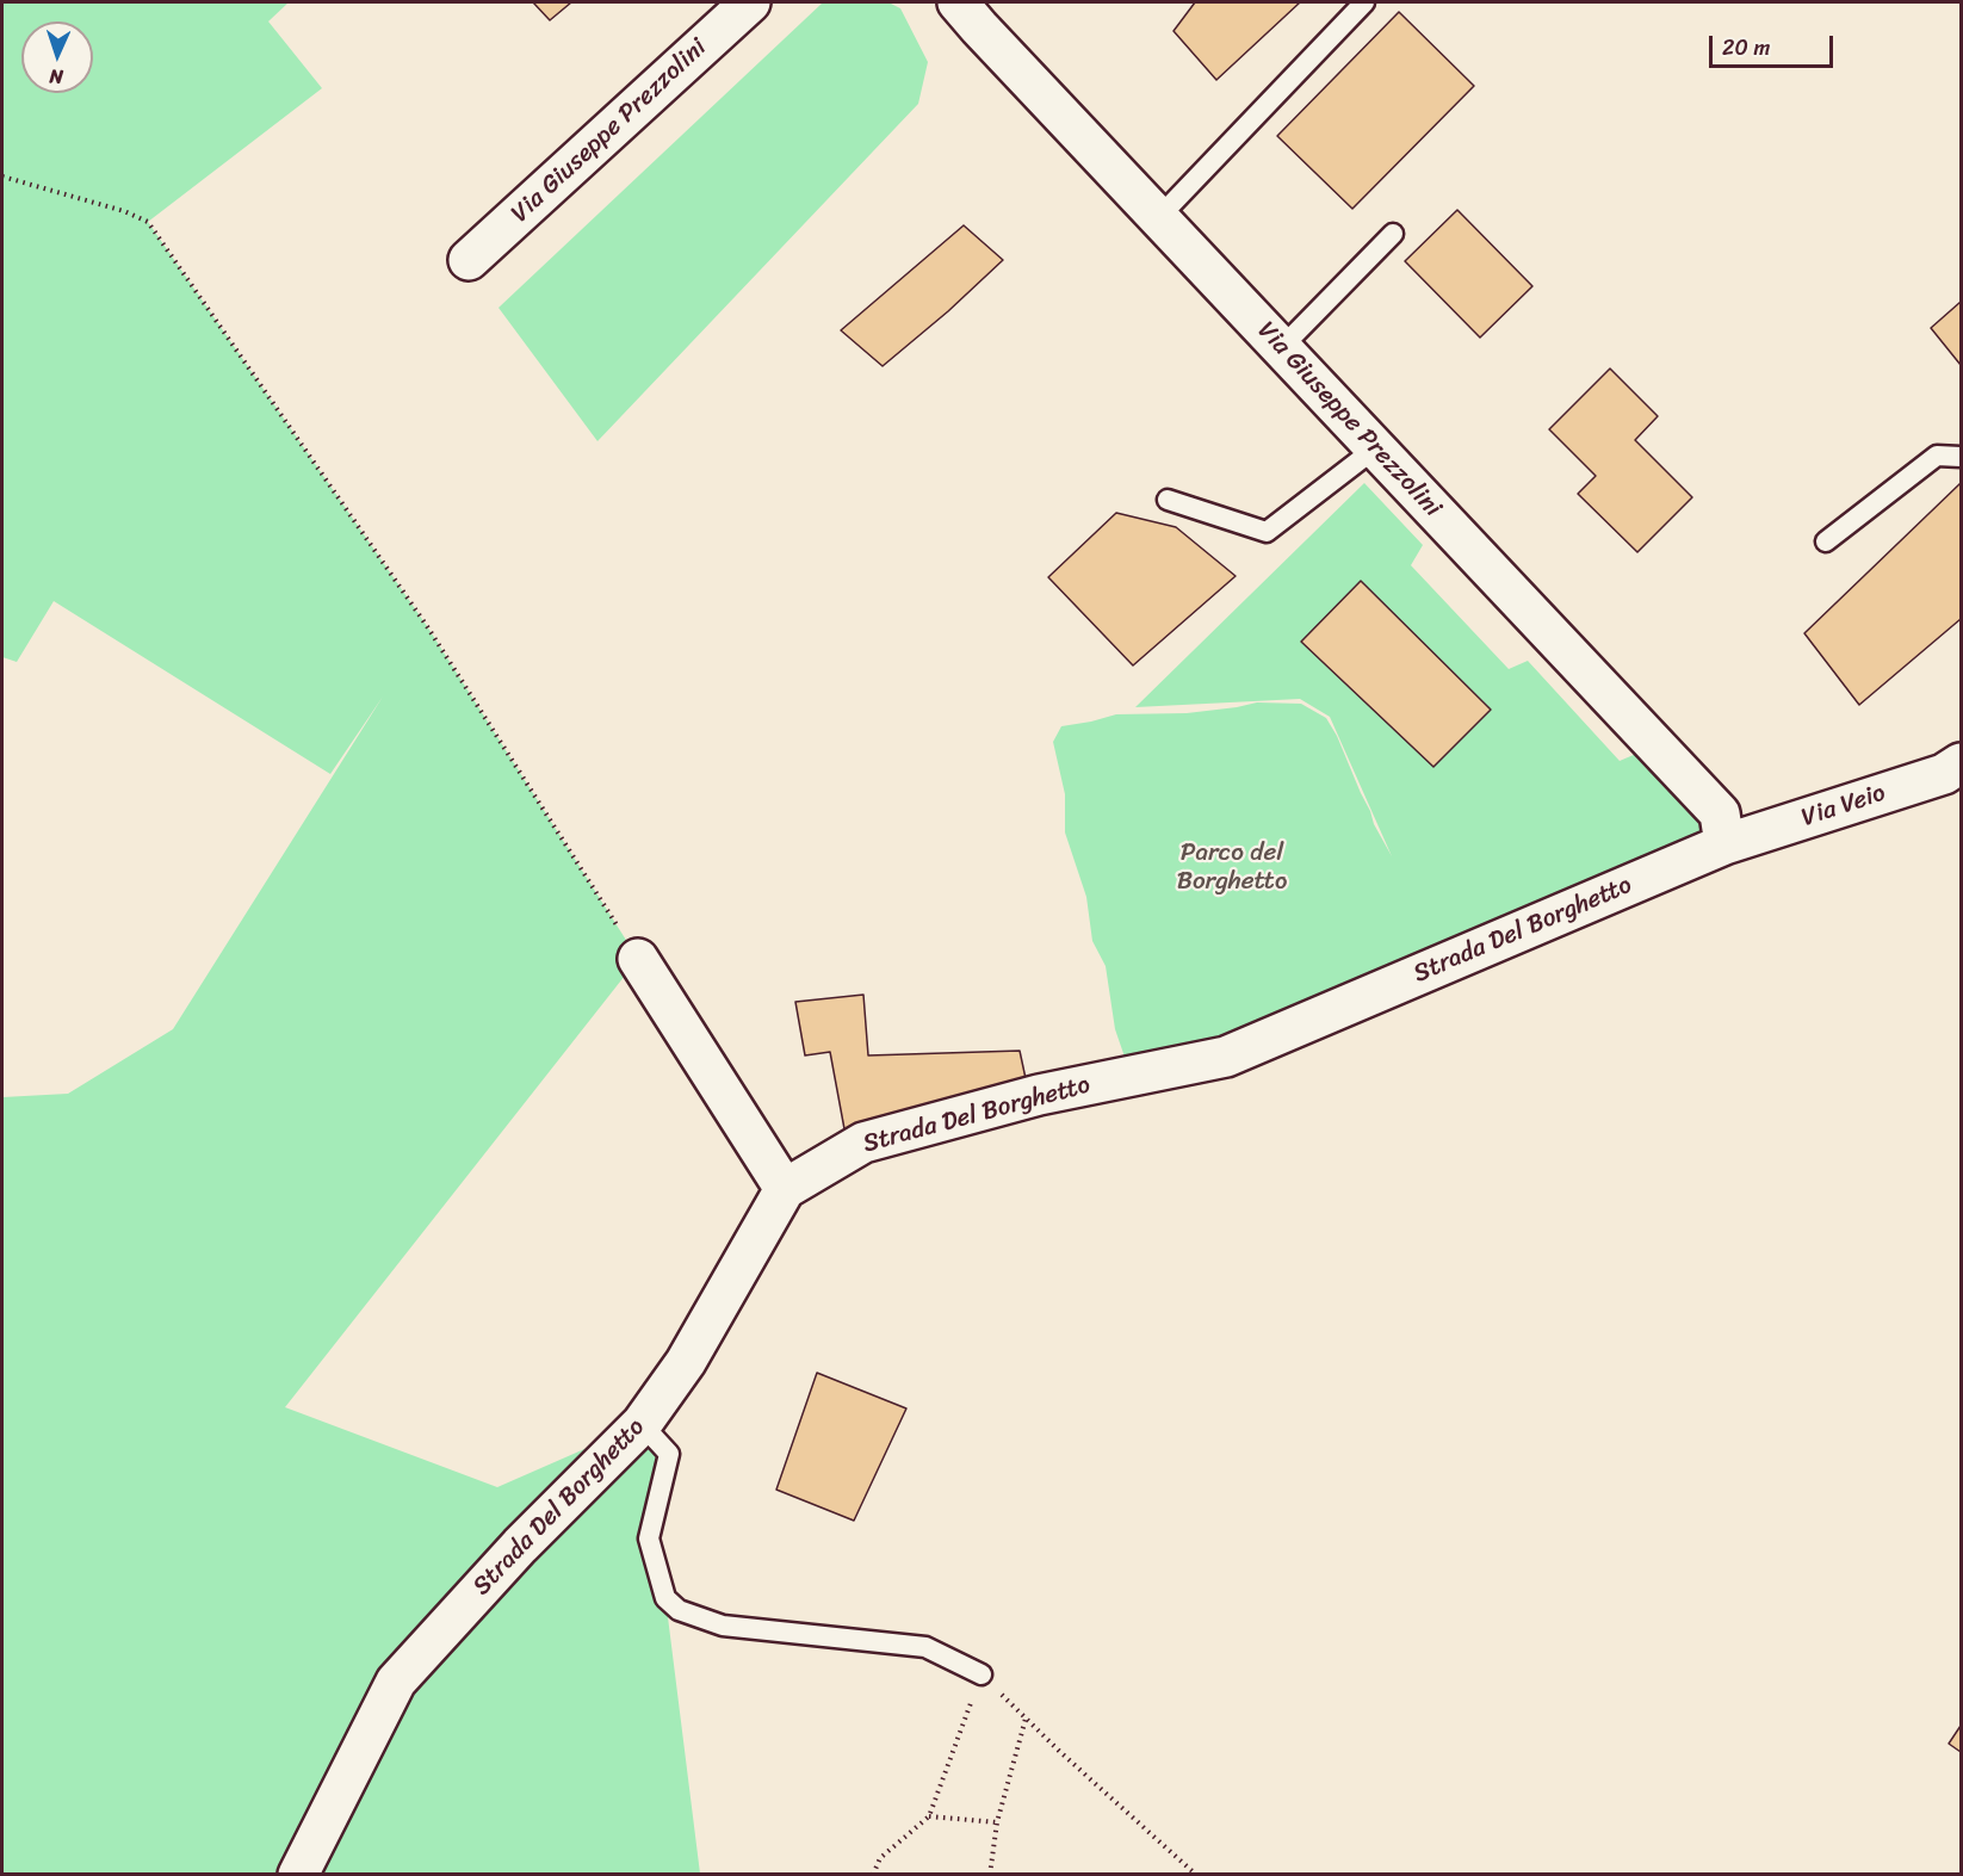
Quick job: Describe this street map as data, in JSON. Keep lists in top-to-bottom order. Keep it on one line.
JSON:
{"streets":{"street":["Via Giuseppe Prezzolini","Via Veio","Strada Del Borghetto"]},"crossings":[["Via Giuseppe Prezzolini","Via Veio"],["Via Giuseppe Prezzolini","Strada Del Borghetto"],["Via Veio","Strada Del Borghetto"]],"parks":["Parco del Borghetto"],"scale_bar":"20 m","north":"bottom"}
